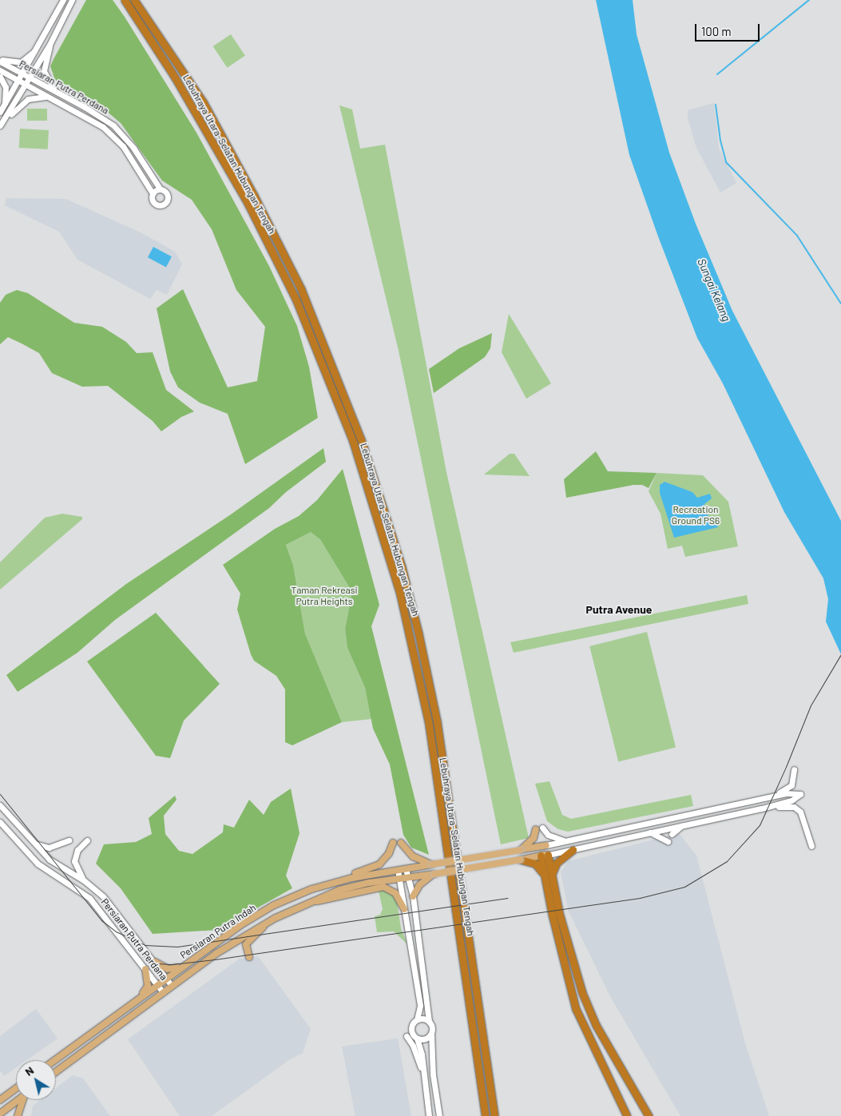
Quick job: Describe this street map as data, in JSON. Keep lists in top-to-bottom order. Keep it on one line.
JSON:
{"streets":{"highway":["Lebuhraya Utara–Selatan Hubungan Tengah"],"main road":["Persiaran Putra Perdana","Persiaran Putra Indah"]},"crossings":[["Persiaran Putra Perdana","Persiaran Putra Indah"]],"districts":["Putra Avenue"],"water":["Sungai Kelang"],"parks":["Recreation Ground PS6","Taman Rekreasi Putra Heights"],"scale_bar":"100 m","north":"top left"}
